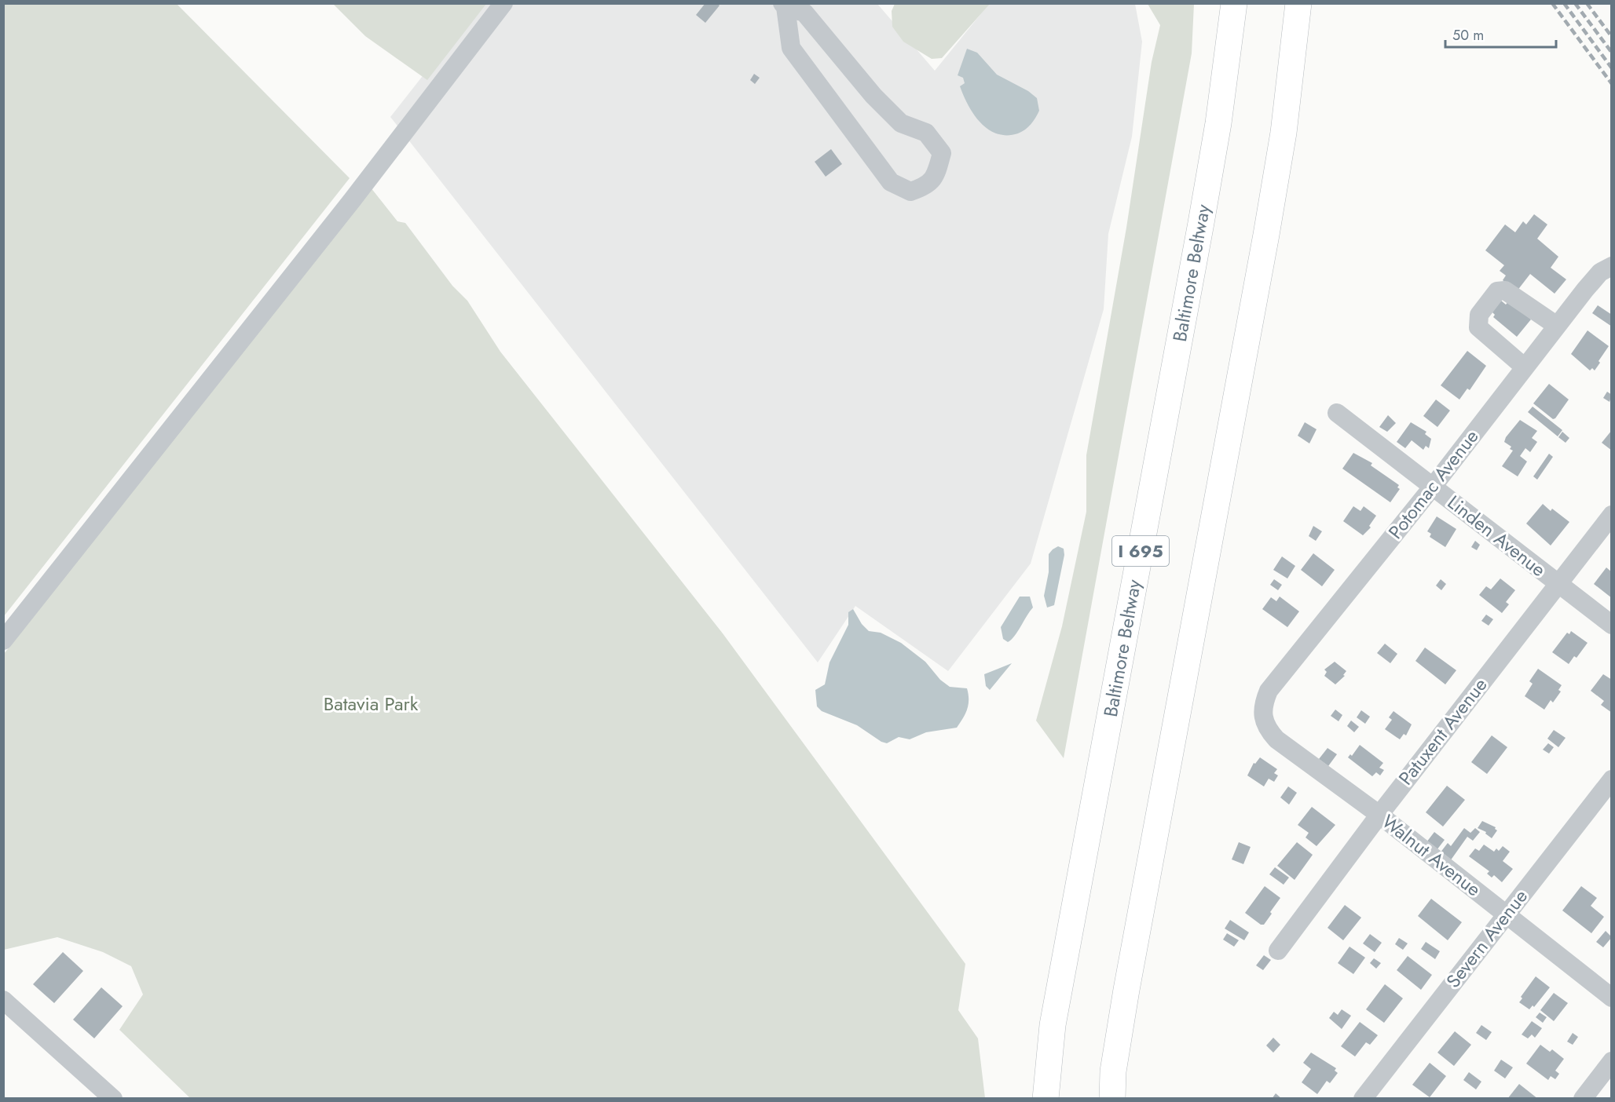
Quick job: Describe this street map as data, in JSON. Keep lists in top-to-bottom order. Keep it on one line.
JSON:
{"streets":{"highway":["Baltimore Beltway","I 695"],"street":["Potomac Avenue","Linden Avenue","Patuxent Avenue","Walnut Avenue","Severn Avenue"]},"crossings":[["Potomac Avenue","Linden Avenue"],["Potomac Avenue","Walnut Avenue"],["Linden Avenue","Patuxent Avenue"],["Patuxent Avenue","Walnut Avenue"],["Walnut Avenue","Severn Avenue"]],"parks":["Batavia Park"],"scale_bar":"50 m"}
